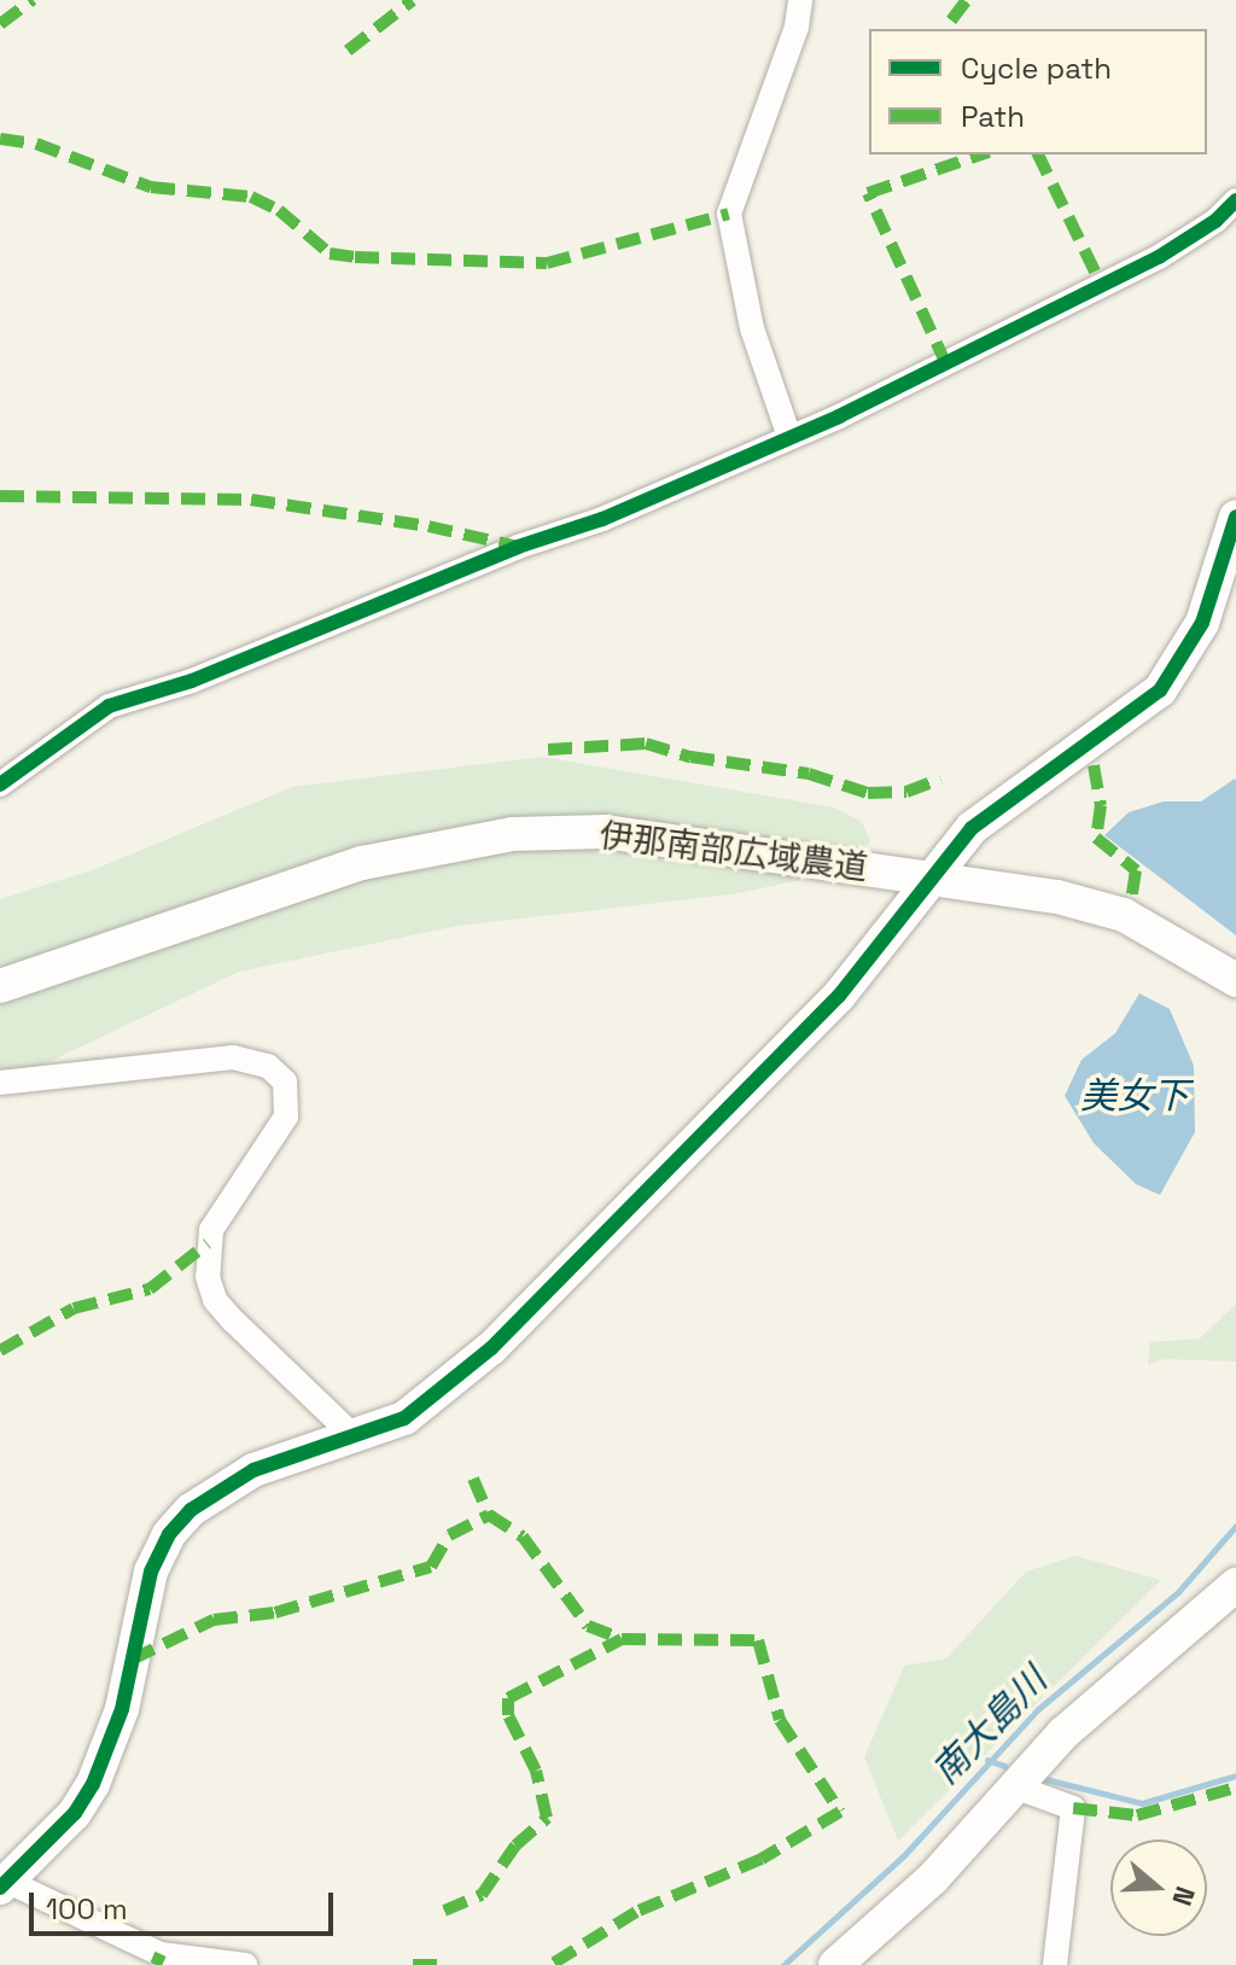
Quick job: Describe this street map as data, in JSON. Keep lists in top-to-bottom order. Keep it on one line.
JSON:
{"streets":{"street":["伊那南部広域農道"]},"water":["美女下","南大島川"],"legend":["Cycle path","Path"],"scale_bar":"100 m","north":"right"}
